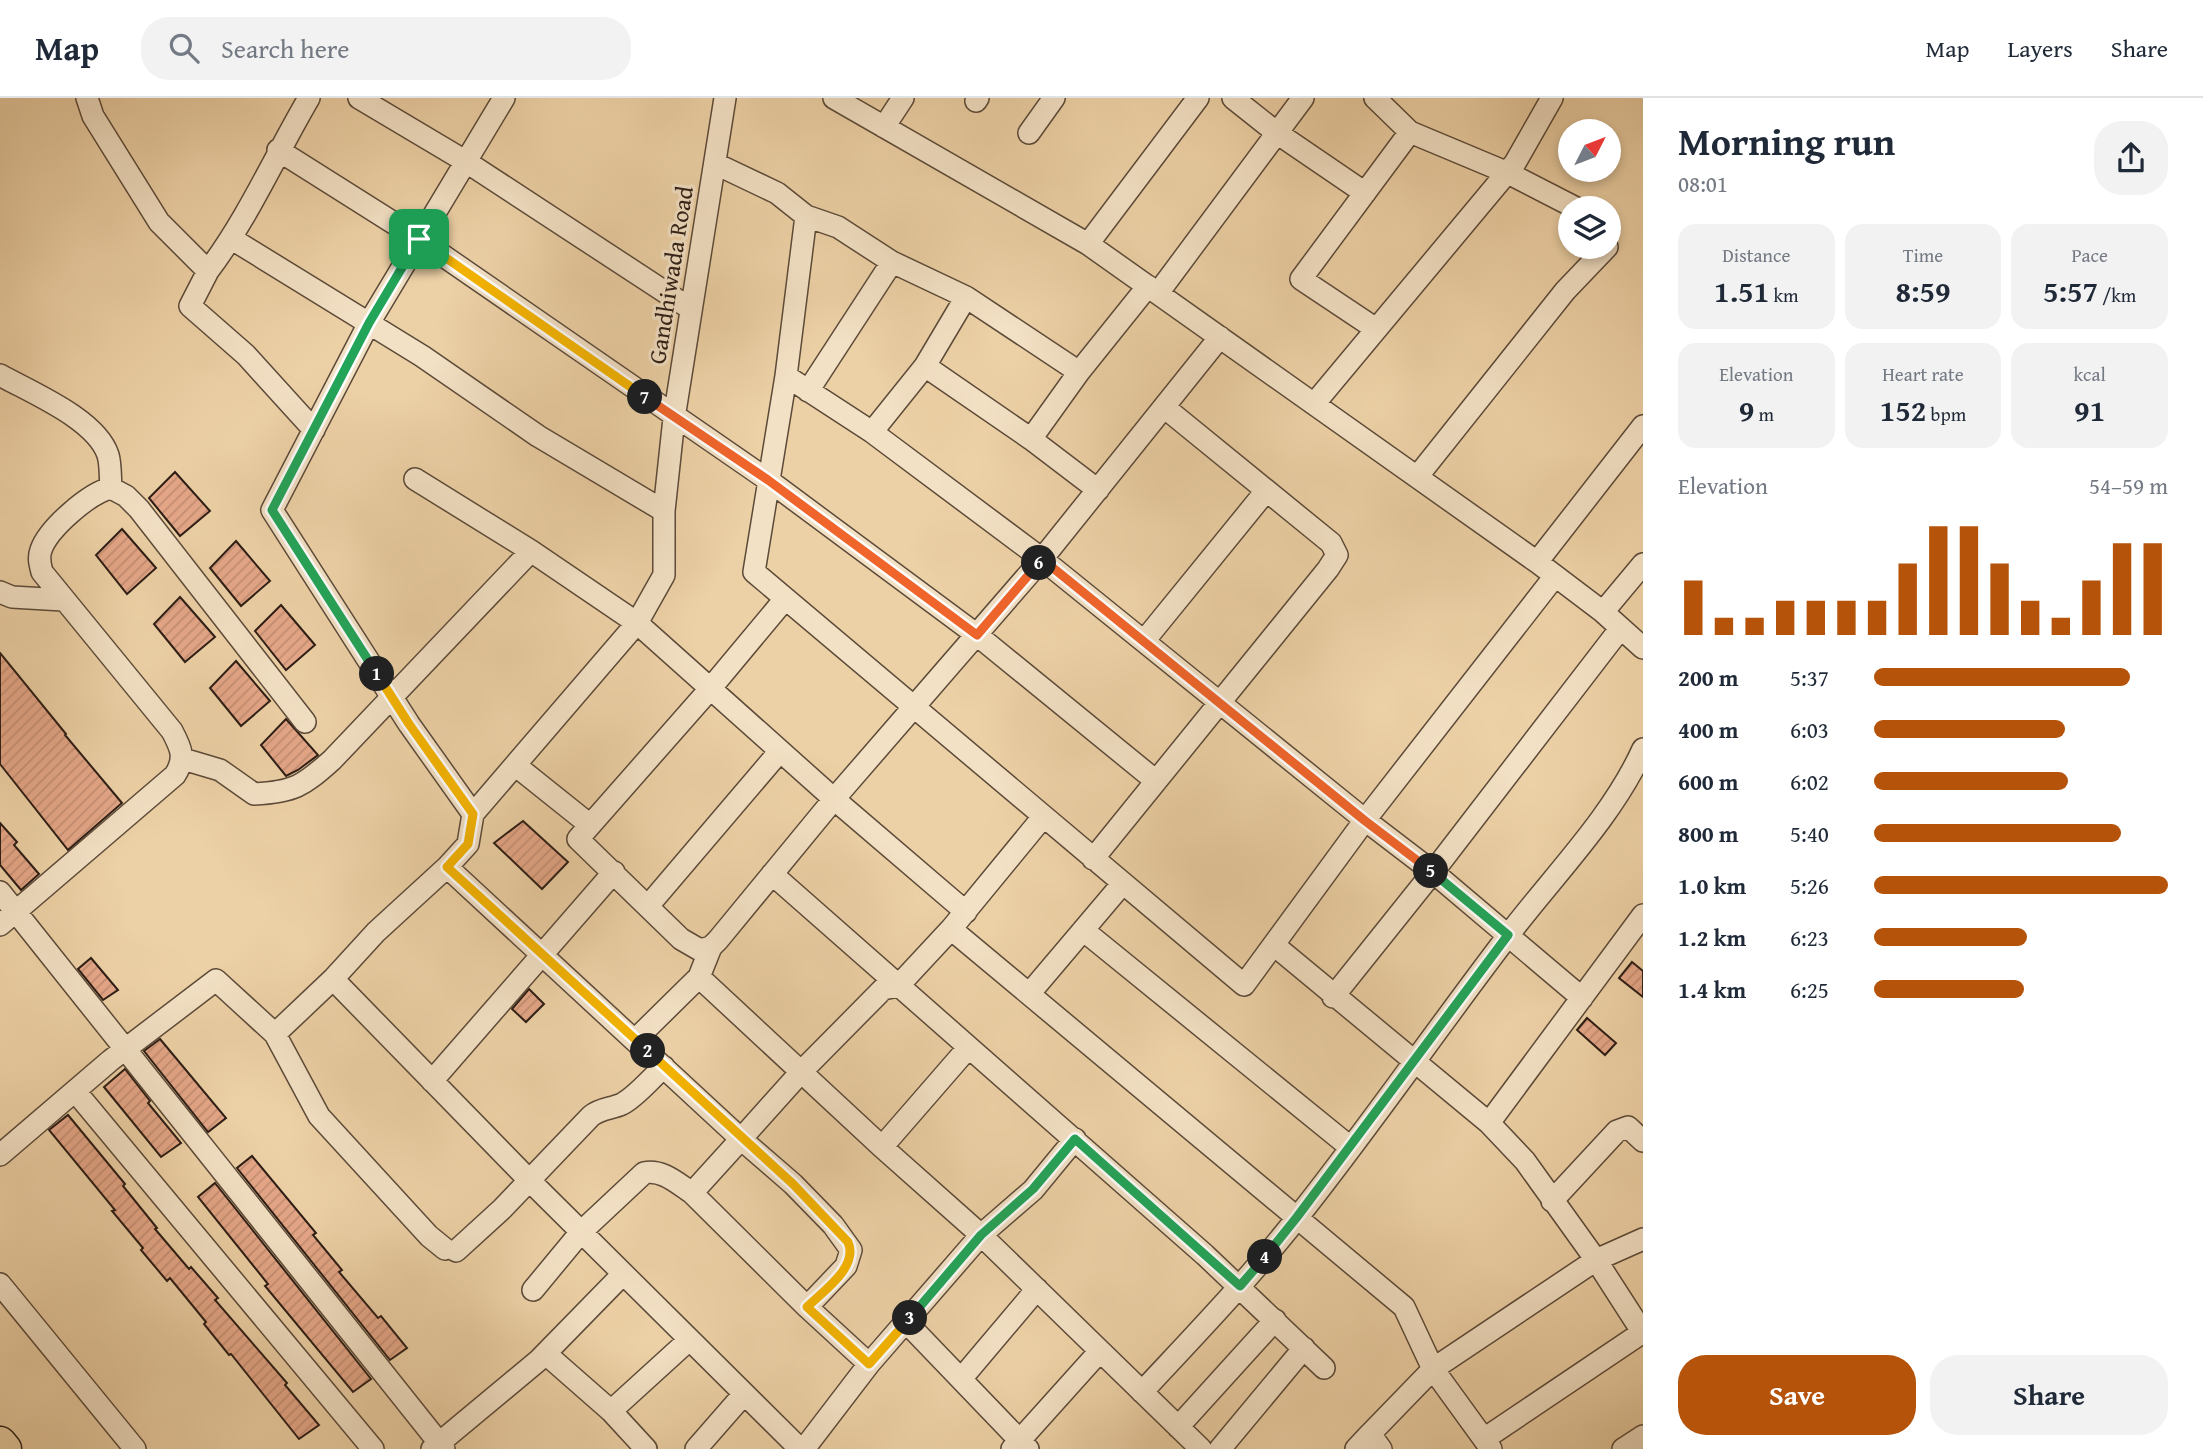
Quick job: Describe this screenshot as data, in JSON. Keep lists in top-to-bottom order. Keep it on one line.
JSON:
{"streets":{"street":["Gandhiwada Road"]},"north":"top right","page":{"header":"Map","search":"Search here","nav":["Map","Layers","Share"],"heading":["Morning run","08:01"],"stats":[["Distance","1.51 km"],["Time","8:59"],["Pace","5:57 /km"],["Elevation","9 m"],["Heart rate","152 bpm"],["kcal","91"]],"pins":["7","6","1","5","2","4","3"],"chart":["Elevation","54–59 m"],"list":[{"name":"200 m","note":"5:37"},{"name":"400 m","note":"6:03"},{"name":"600 m","note":"6:02"},{"name":"800 m","note":"5:40"},{"name":"1.0 km","note":"5:26"},{"name":"1.2 km","note":"6:23"},{"name":"1.4 km","note":"6:25"}],"buttons":["Save","Share"]}}
